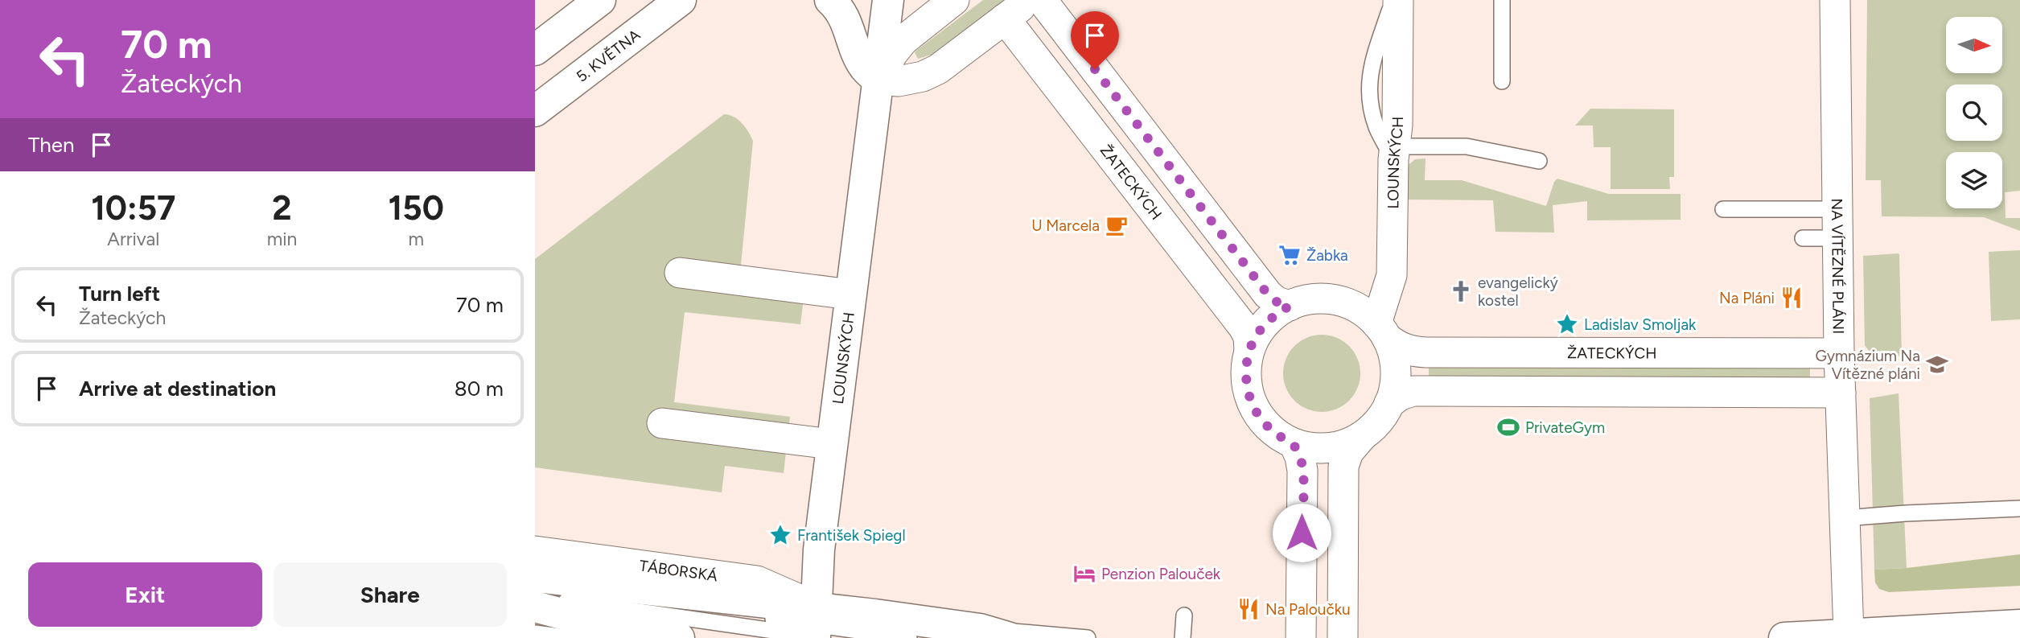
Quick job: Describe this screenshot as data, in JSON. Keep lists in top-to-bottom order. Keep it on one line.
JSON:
{"streets":{"street":["5. KVĚTNA","LOUNSKÝCH","ŽATECKÝCH","NA VÍTĚZNÉ PLÁNI","TÁBORSKÁ"]},"crossings":[["LOUNSKÝCH","ŽATECKÝCH"],["LOUNSKÝCH","TÁBORSKÁ"],["ŽATECKÝCH","NA VÍTĚZNÉ PLÁNI"]],"places":{"cafe":["U Marcela"],"supermarket":["Žabka"],"church":["evangelický kostel"],"restaurant":["Na Pláni","Na Paloučku"],"place":["Ladislav Smoljak","František Spiegl"],"school or university":["Gymnázium Na Vítězné pláni"],"sports":["PrivateGym"],"hotel":["Penzion Palouček"]},"north":"right","page":{"turn":["70 m","Žateckých"],"then":"Then","eta":["10:57","Arrival","2","min","150","m"],"list":[{"name":"Turn left","note":"Žateckých","value":"70 m"},{"name":"Arrive at destination","value":"80 m"}],"buttons":["Exit","Share"]}}
